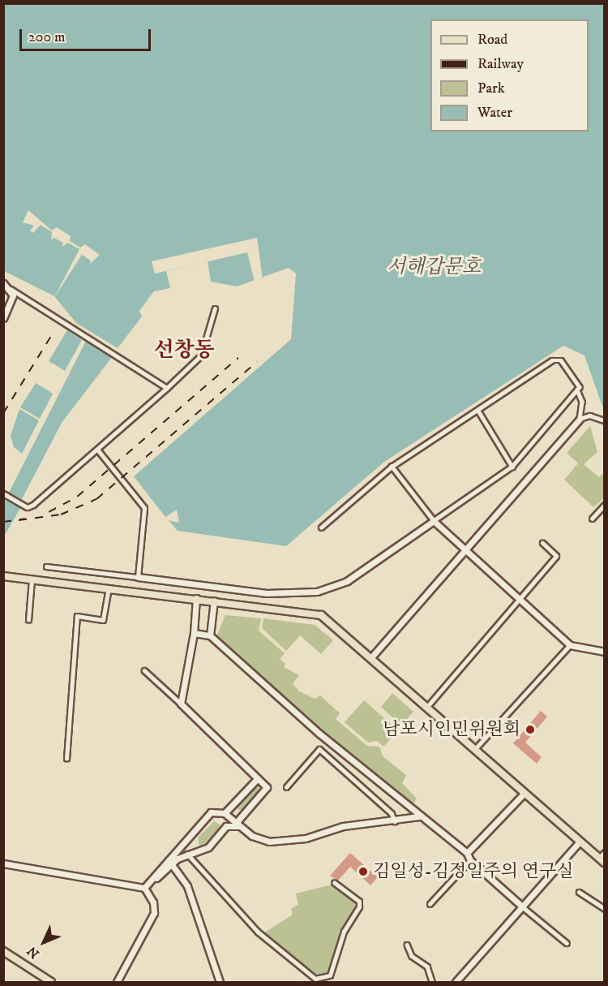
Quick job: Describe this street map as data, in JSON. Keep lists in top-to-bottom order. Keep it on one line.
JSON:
{"districts":["선창동"],"water":["서해갑문호"],"places":["남포시인민위원회","김일성-김정일주의 연구실"],"legend":["Road","Railway","Park","Water"],"scale_bar":"200 m","north":"bottom left"}
